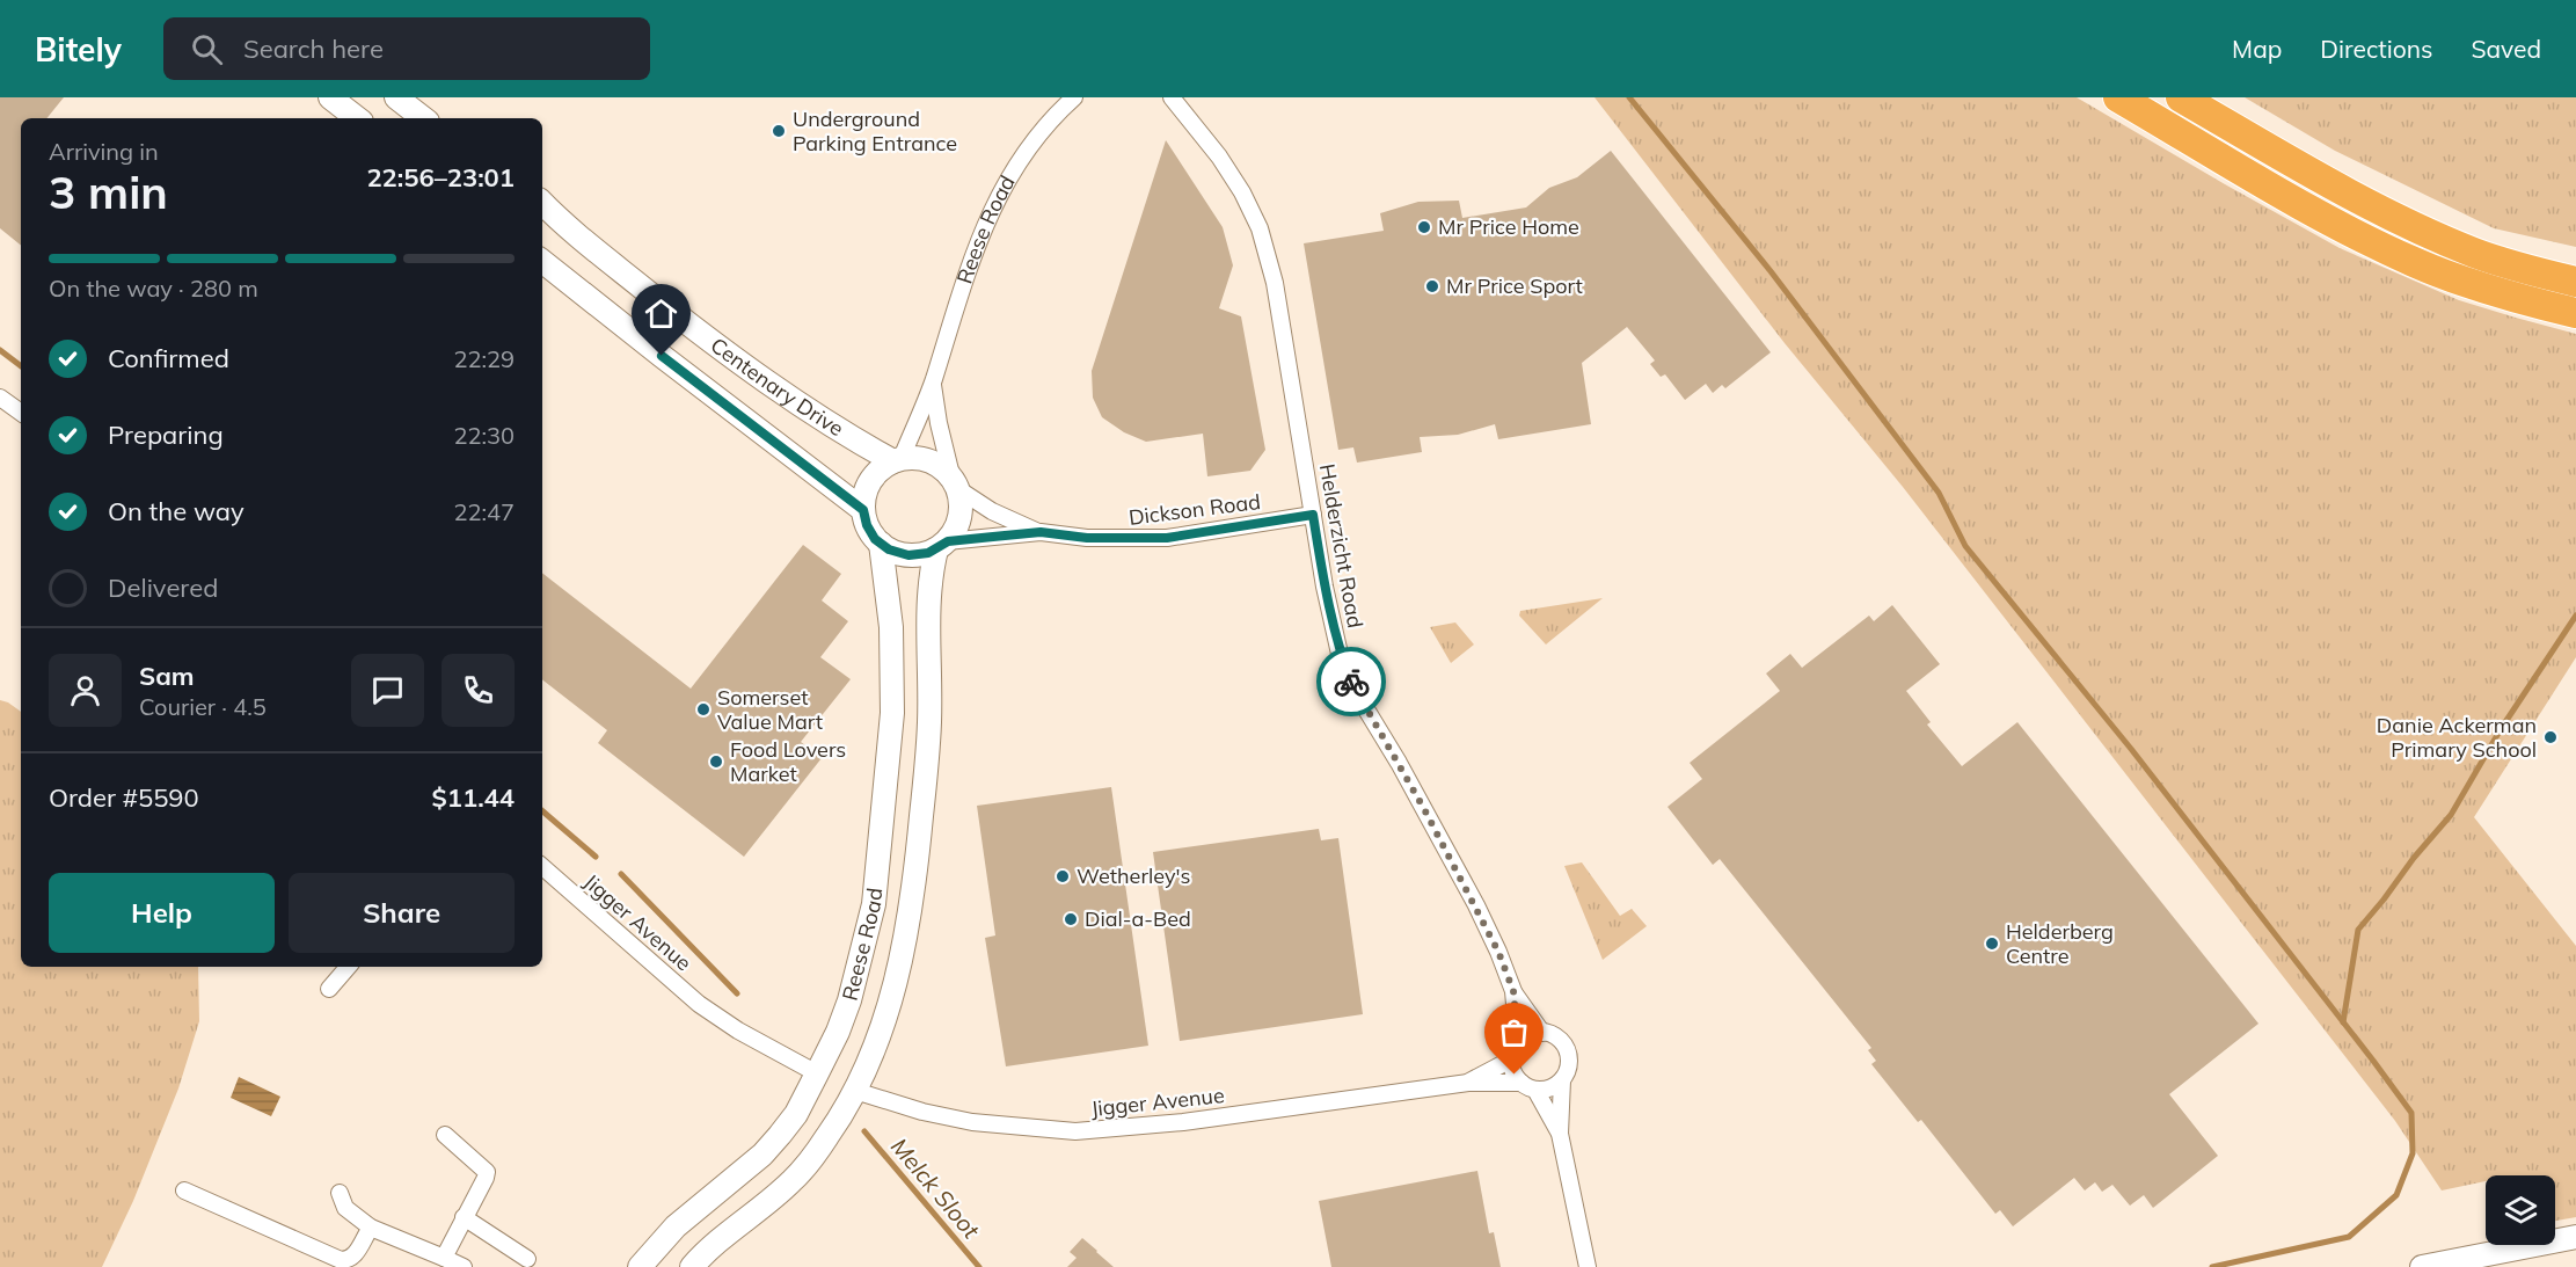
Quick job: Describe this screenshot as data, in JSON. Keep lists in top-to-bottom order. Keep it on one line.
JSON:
{"streets":{"street":["Reese Road","Centenary Drive","Dickson Road","Helderzicht Road","Jigger Avenue"]},"crossings":[["Reese Road","Centenary Drive"],["Reese Road","Dickson Road"],["Reese Road","Jigger Avenue"],["Centenary Drive","Dickson Road"],["Dickson Road","Helderzicht Road"],["Helderzicht Road","Jigger Avenue"]],"water":["Melck Sloot"],"places":["Underground Parking Entrance","Mr Price Home","Mr Price Sport","Somerset Value Mart","Danie Ackerman Primary School","Food Lovers Market","Wetherley's","Dial-a-Bed","Helderberg Centre"],"page":{"header":"Bitely","search":"Search here","nav":["Map","Directions","Saved"],"heading":["3 min","Arriving in","22:56–23:01"],"panel":["Sam","Courier · 4.5","Order #5590","$11.44"],"bar":"On the way · 280 m","list":[["Confirmed","22:29"],["Preparing","22:30"],["On the way","22:47"],"Delivered"],"buttons":["Help","Share"]}}
